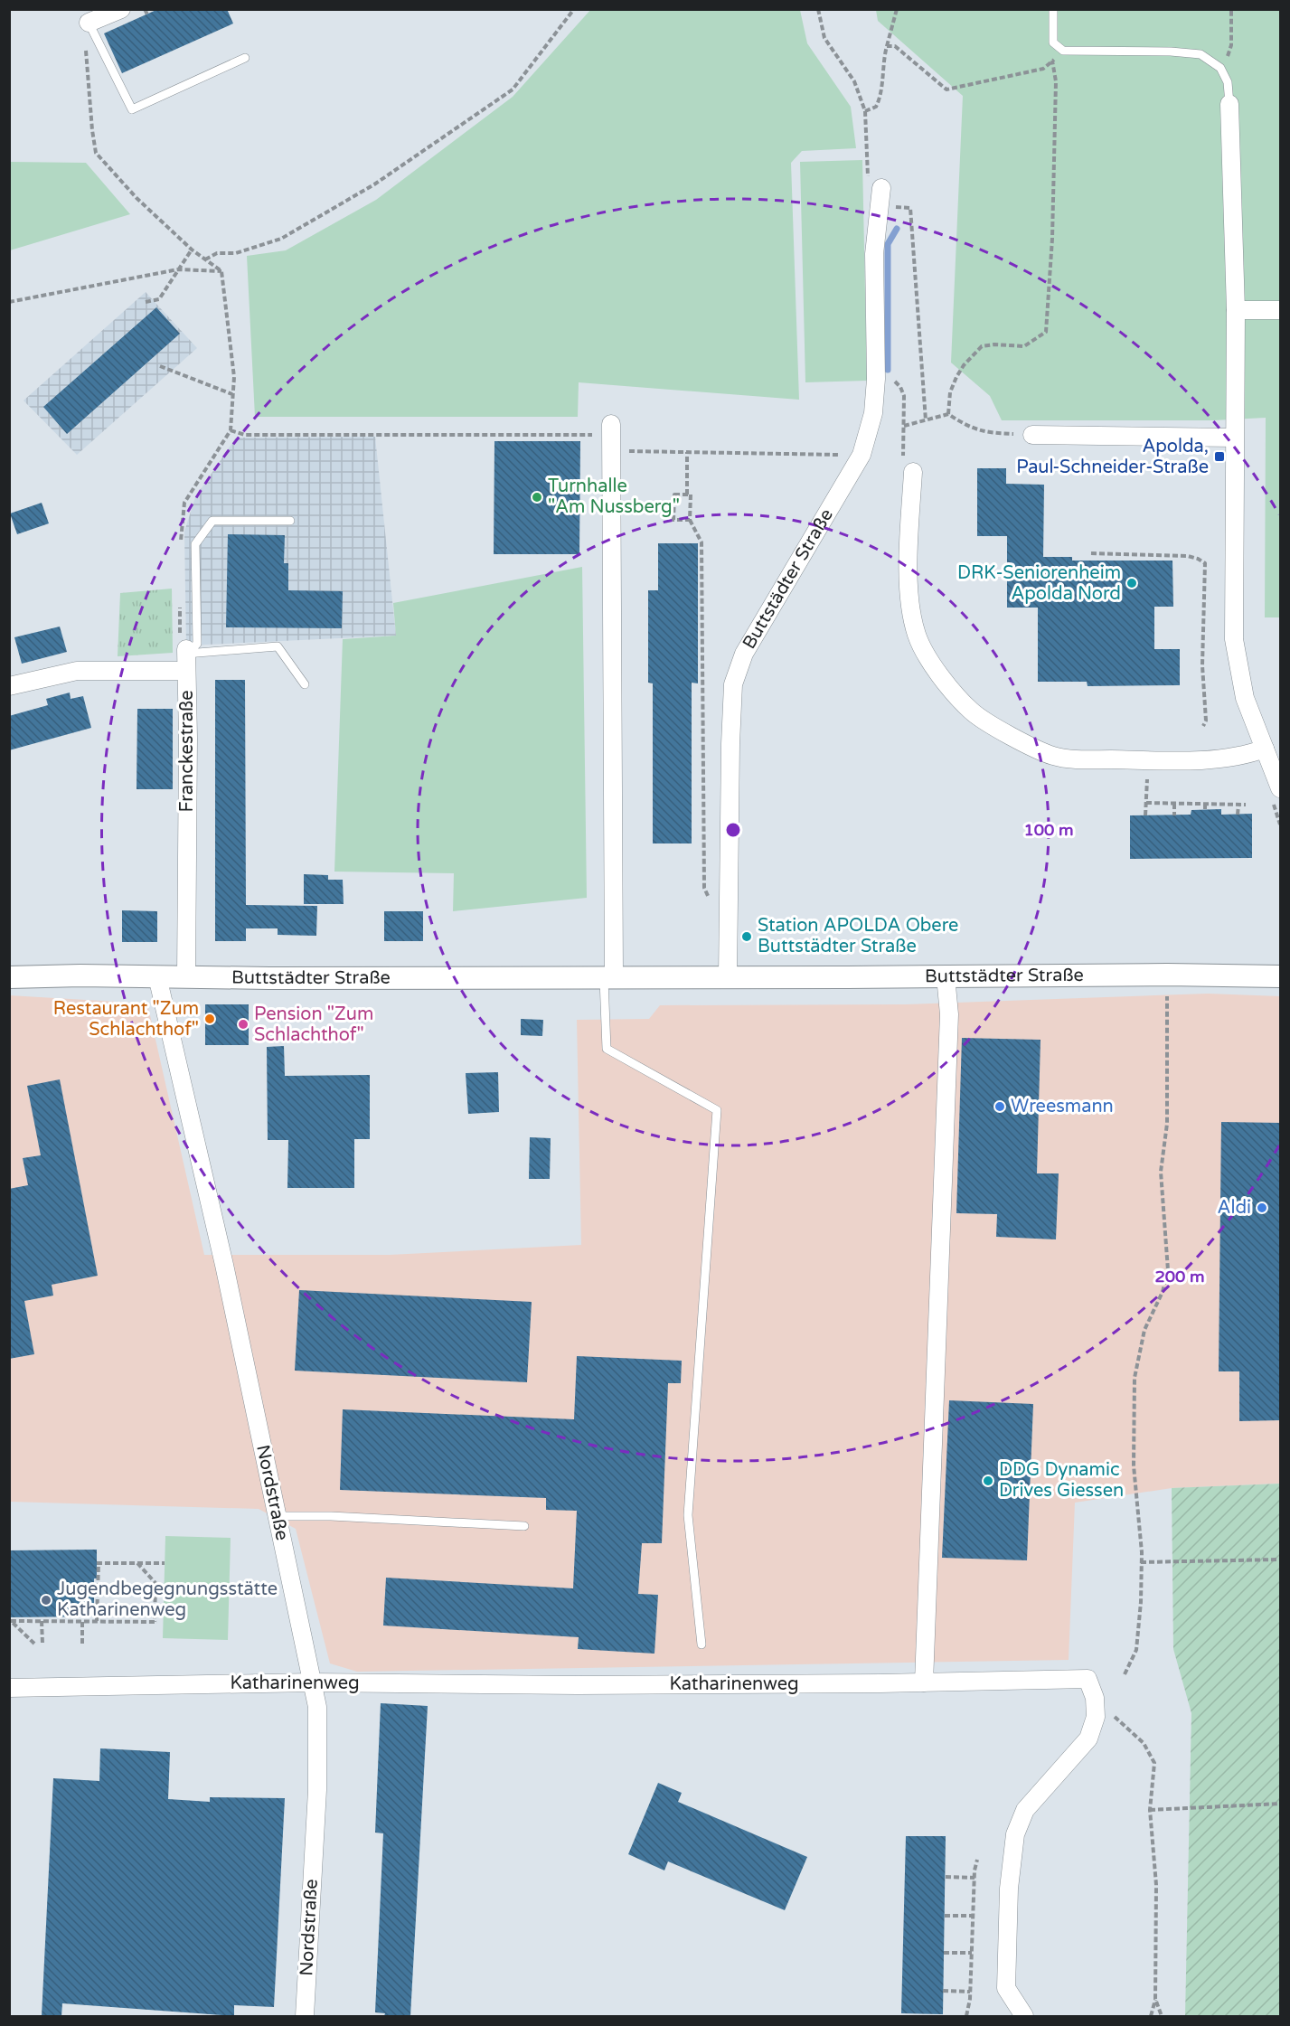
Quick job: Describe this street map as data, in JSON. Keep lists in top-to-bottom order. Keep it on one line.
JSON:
{"streets":{"street":["Buttstädter Straße","Franckestraße","Nordstraße","Katharinenweg"]},"crossings":[["Buttstädter Straße","Franckestraße"],["Buttstädter Straße","Nordstraße"],["Nordstraße","Katharinenweg"]],"places":{"transit":["Apolda, Paul-Schneider-Straße"],"other":["Turnhalle \"Am Nussberg\"","DRK-Seniorenheim Apolda Nord","Station APOLDA Obere Buttstädter Straße","Restaurant \"Zum Schlachthof\"","Pension \"Zum Schlachthof\"","Wreesmann","Aldi","DDG Dynamic Drives Giessen","Jugendbegegnungsstätte Katharinenweg"]},"rings":["100 m","200 m"]}
